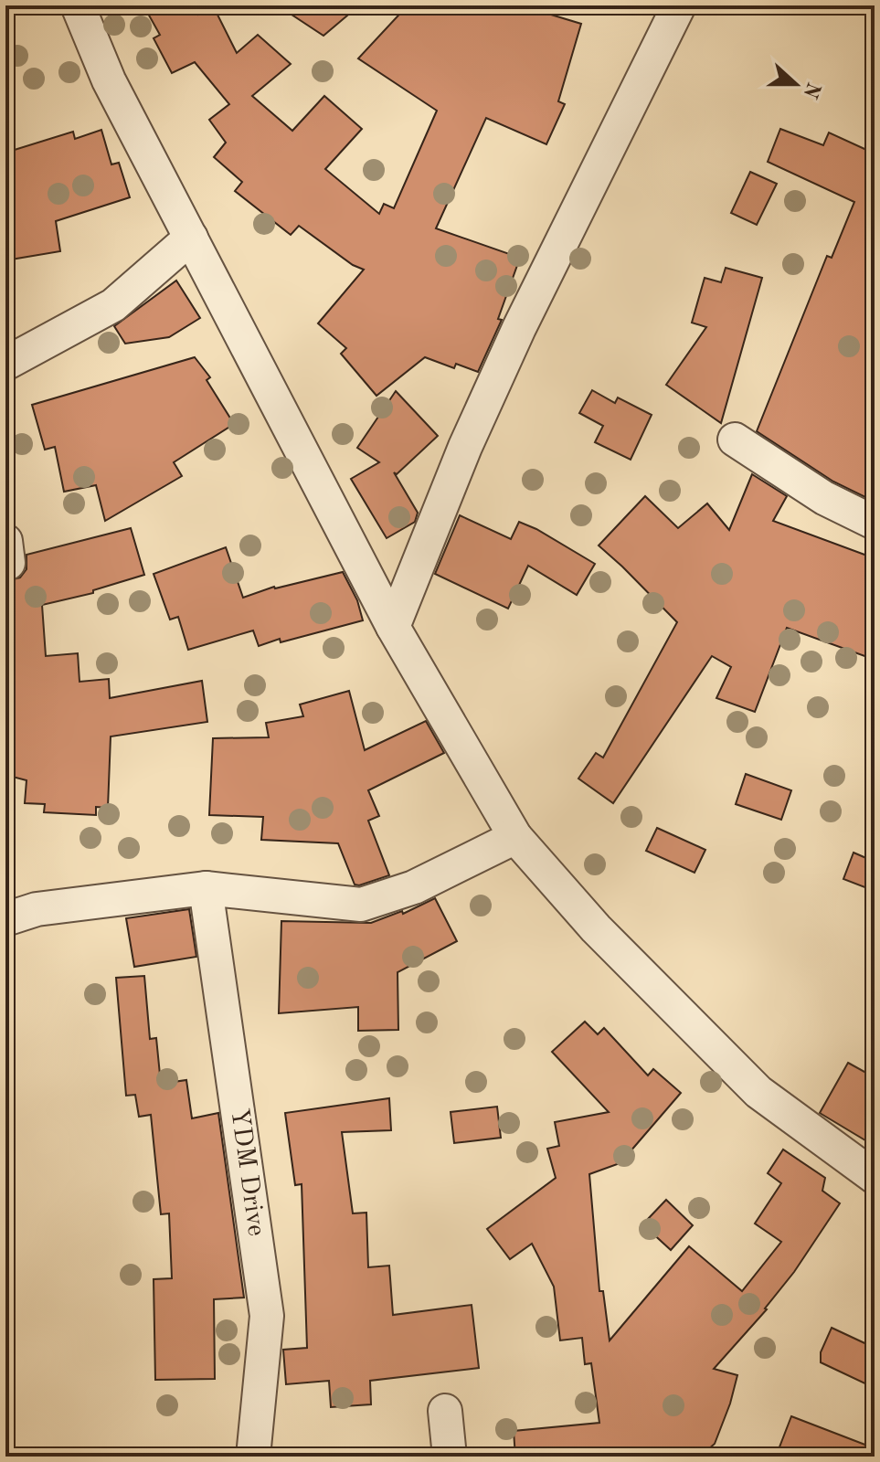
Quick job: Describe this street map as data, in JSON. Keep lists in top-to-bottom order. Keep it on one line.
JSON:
{"streets":{"street":["YDM Drive"]},"north":"right"}
